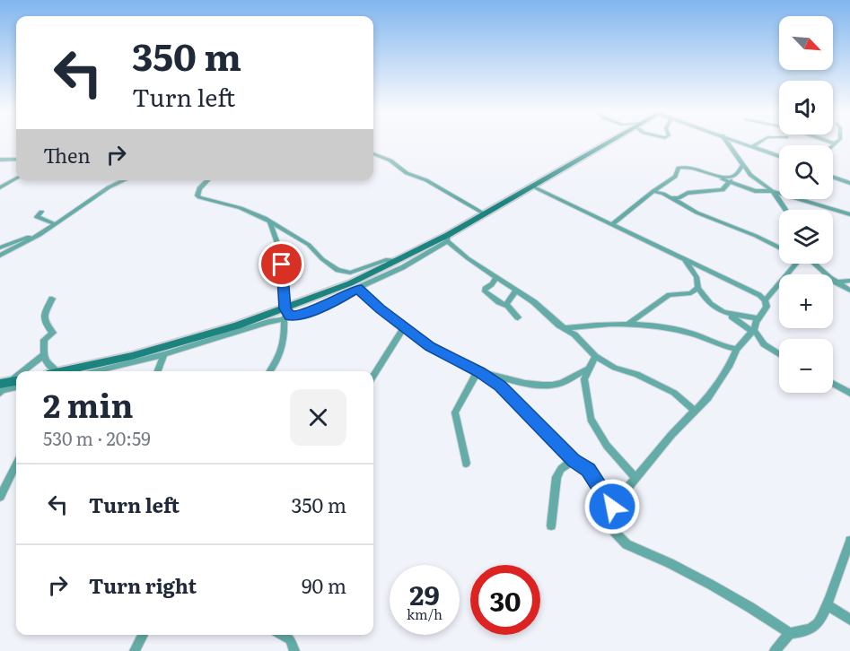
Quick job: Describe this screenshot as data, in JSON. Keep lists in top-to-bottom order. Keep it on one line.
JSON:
{"north":"bottom right","page":{"map_buttons":["+","−"],"turn":["350 m","Turn left"],"then":"Then","heading":["2 min","530 m · 20:59"],"list":[{"name":"Turn left","value":"350 m"},{"name":"Turn right","value":"90 m"}],"speed":"29 km/h","limit":"30"}}
